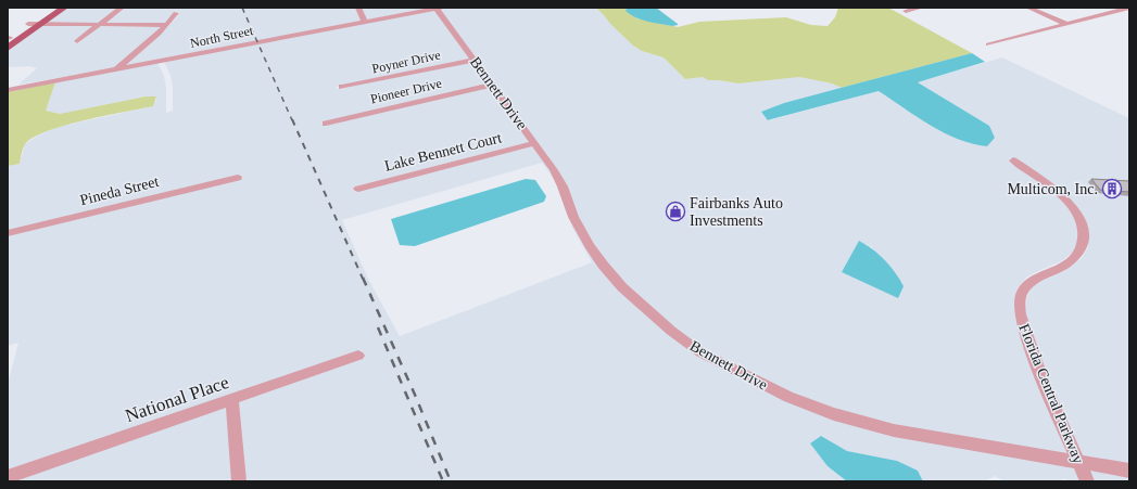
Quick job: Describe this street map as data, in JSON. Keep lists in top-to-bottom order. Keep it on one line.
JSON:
{"streets":{"street":["North Street","Poyner Drive","Pioneer Drive","Bennett Drive","Lake Bennett Court","Pineda Street","Florida Central Parkway","National Place"]},"crossings":[["North Street","Bennett Drive"],["Poyner Drive","Bennett Drive"],["Pioneer Drive","Bennett Drive"],["Bennett Drive","Lake Bennett Court"],["Bennett Drive","Florida Central Parkway"]],"places":{"building":["Multicom, Inc."],"shop":["Fairbanks Auto Investments"]}}
